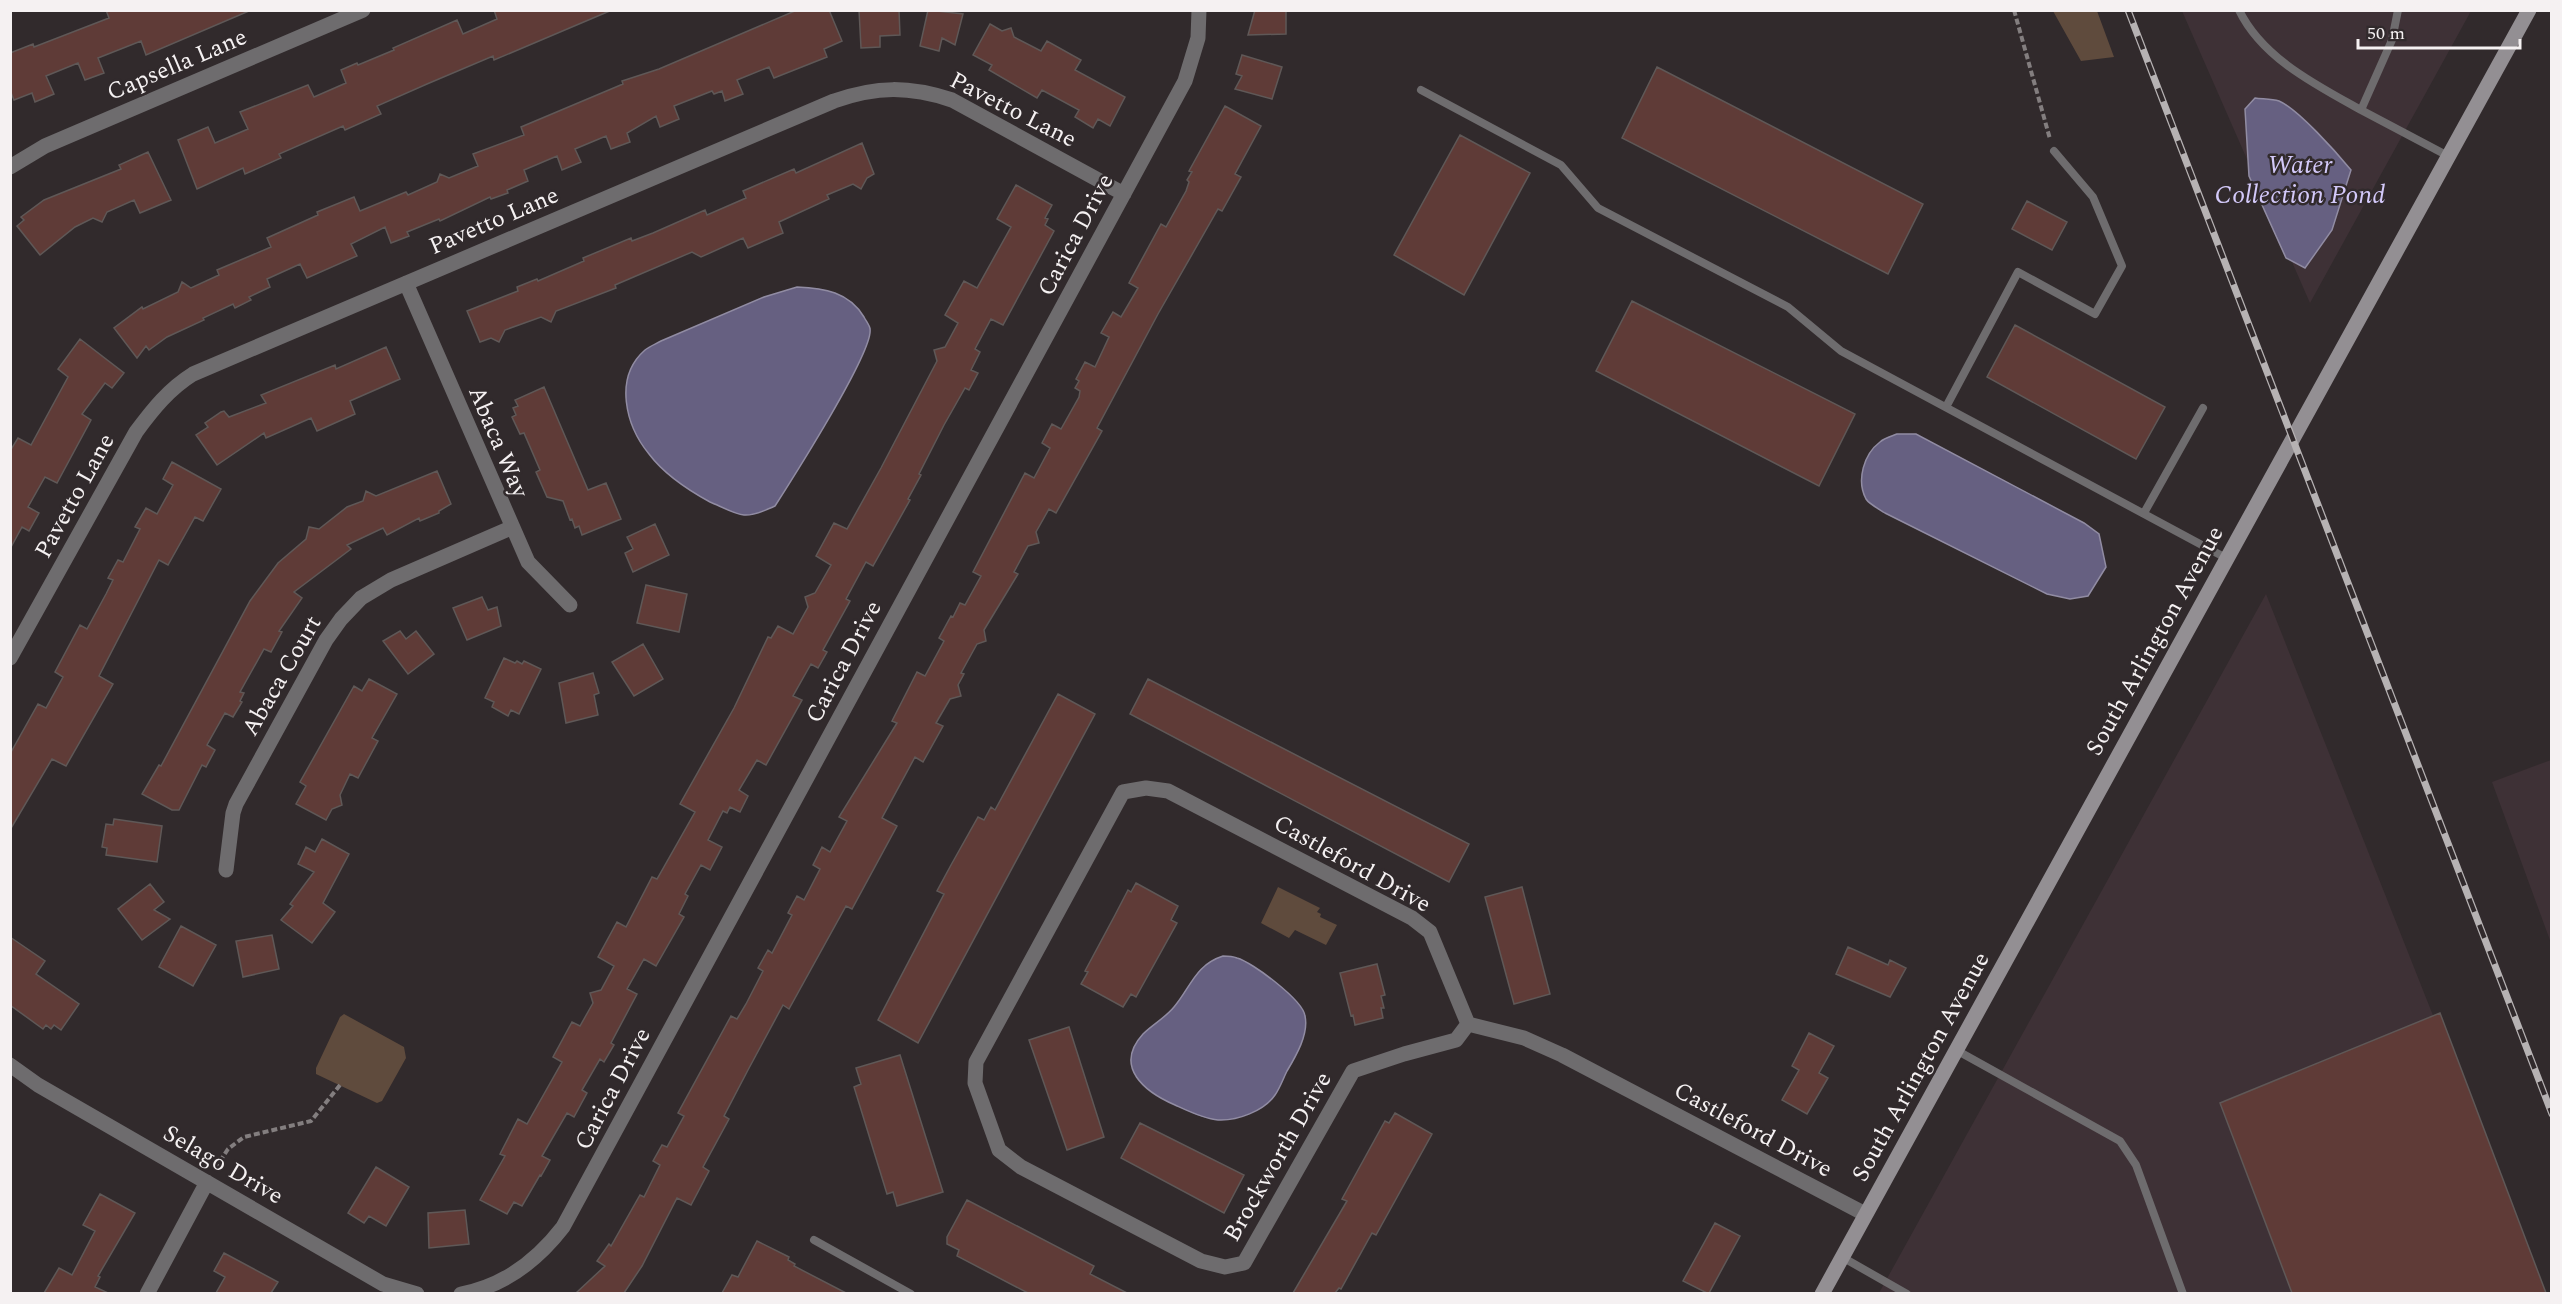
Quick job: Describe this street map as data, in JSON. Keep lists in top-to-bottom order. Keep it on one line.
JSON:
{"streets":{"main road":["South Arlington Avenue"],"street":["Capsella Lane","Pavetto Lane","Carica Drive","Abaca Way","Abaca Court","Castleford Drive","Brockworth Drive","Selago Drive"]},"crossings":[["Pavetto Lane","Carica Drive"],["Pavetto Lane","Abaca Way"],["Abaca Way","Abaca Court"],["South Arlington Avenue","Castleford Drive"],["Castleford Drive","Brockworth Drive"]],"water":["Water Collection Pond"],"scale_bar":"50 m"}
